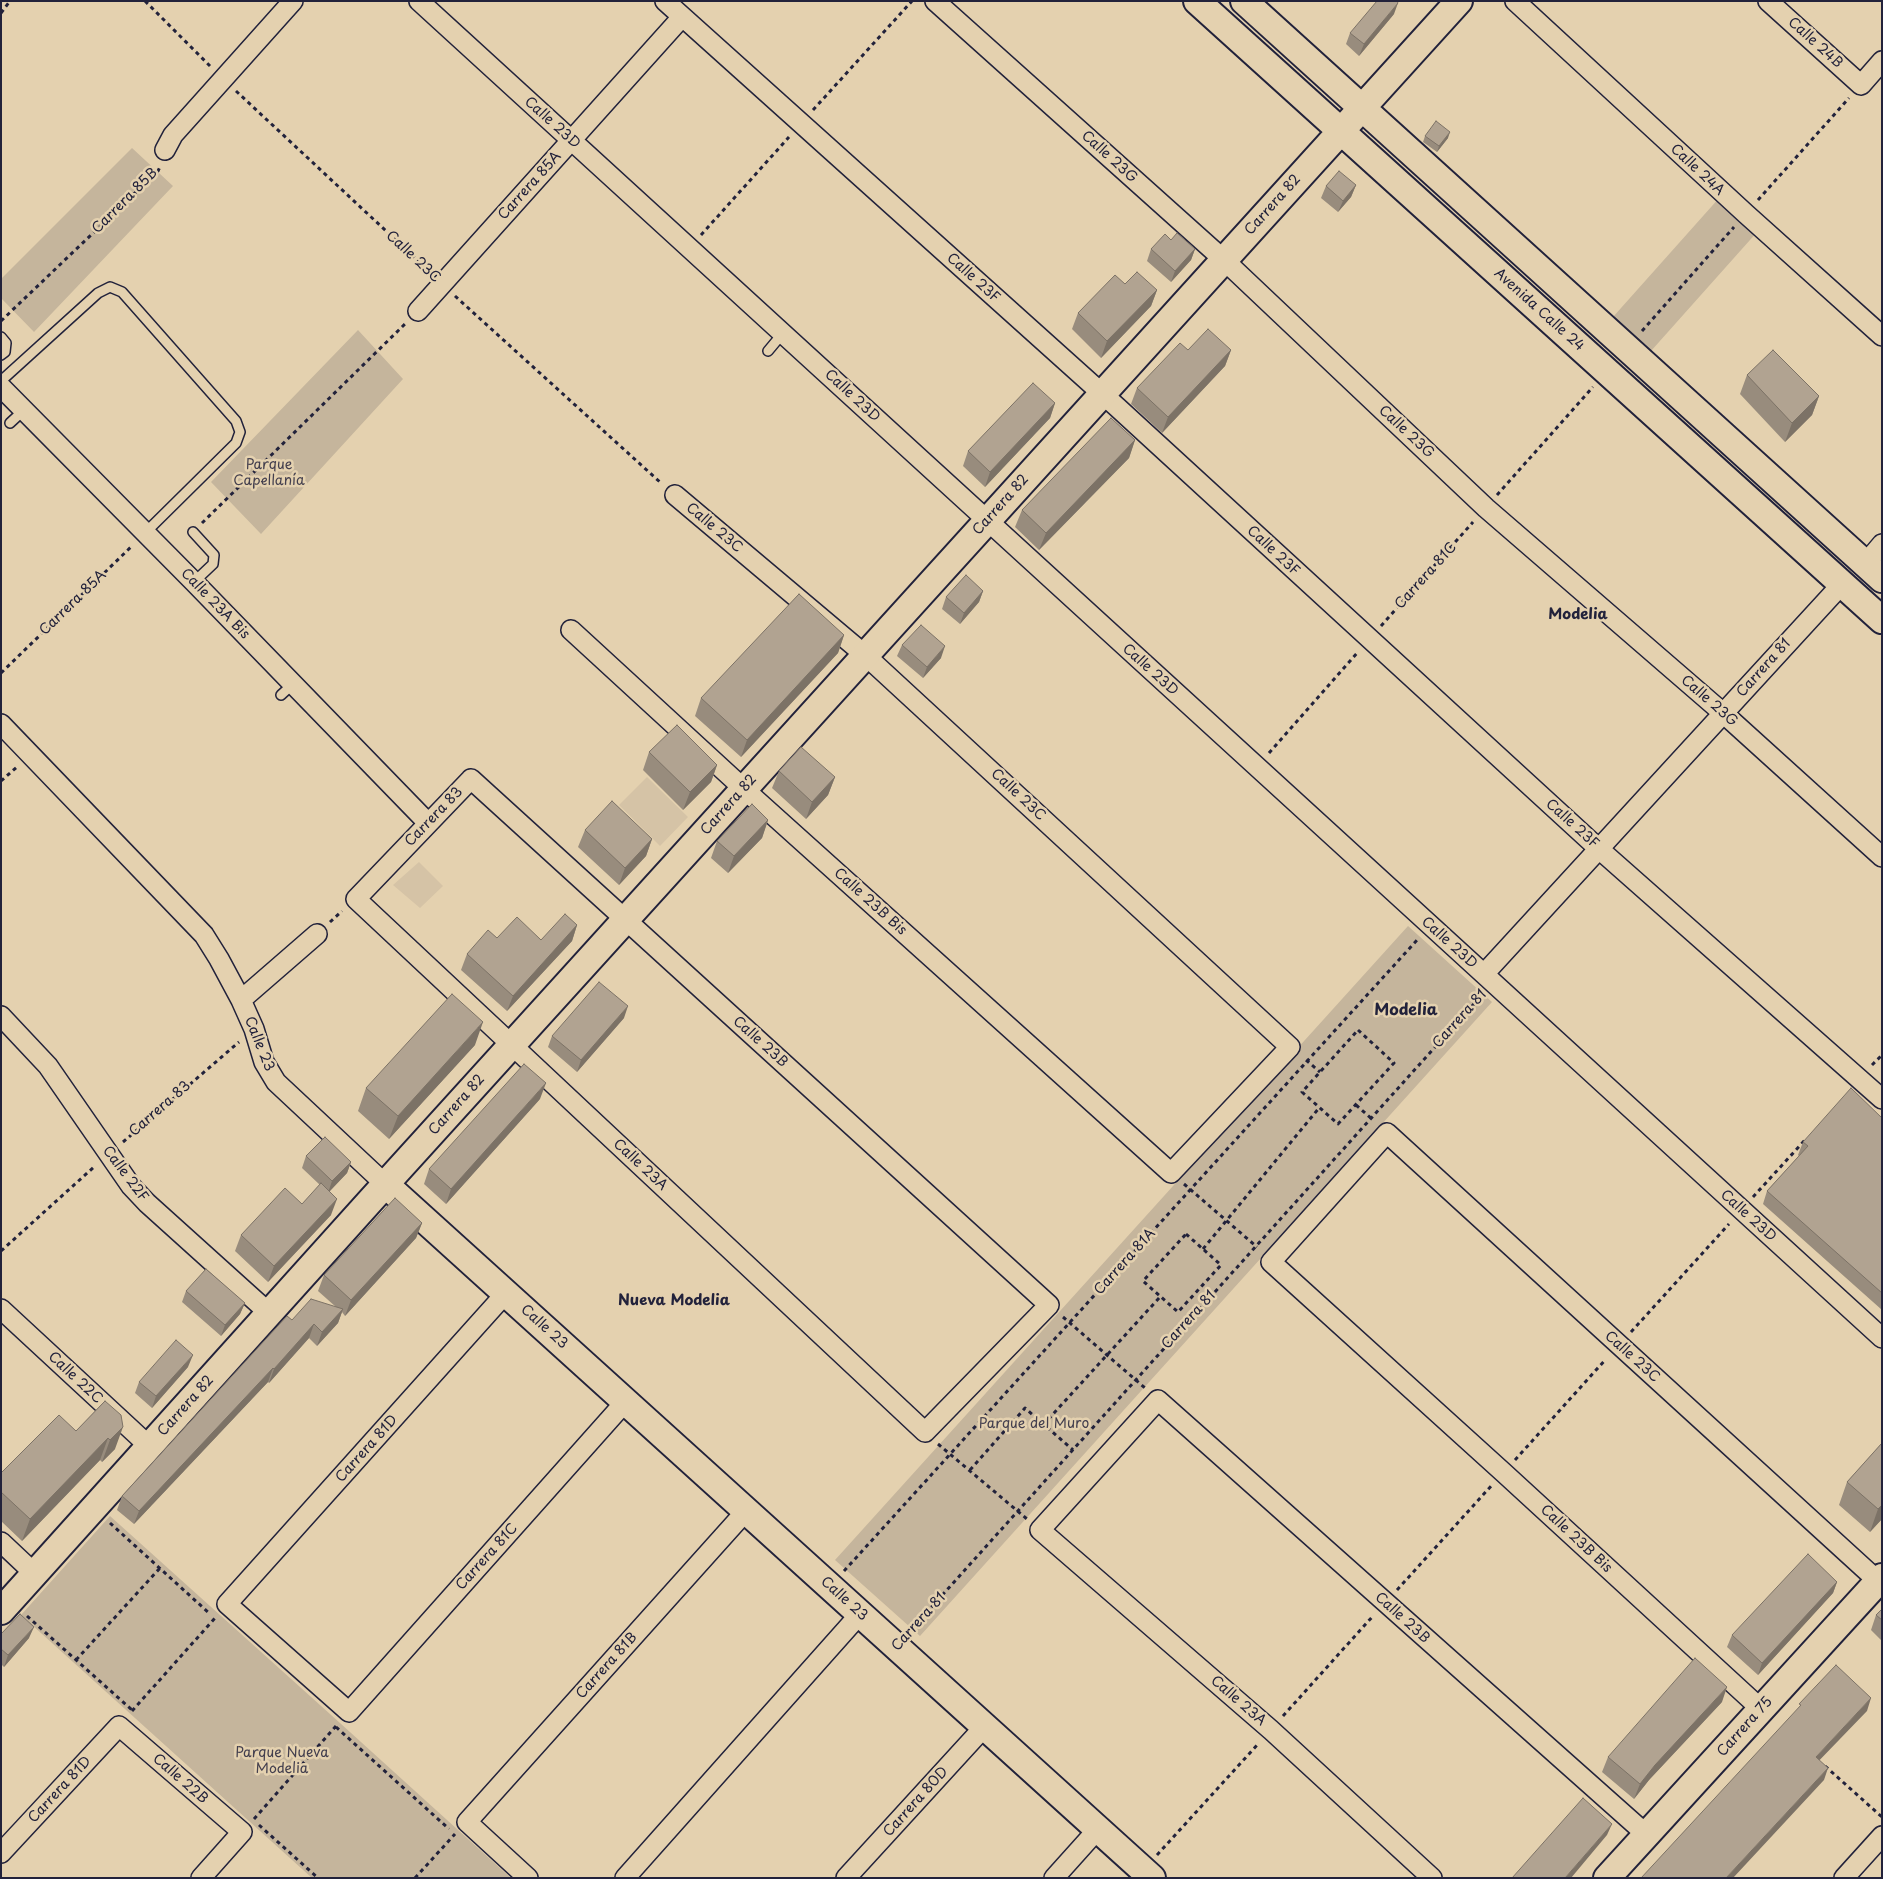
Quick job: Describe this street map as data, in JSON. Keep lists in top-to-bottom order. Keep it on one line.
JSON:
{"streets":{"street":["Calle 24B","Calle 23D","Calle 23G","Calle 24A","Carrera 85A","Carrera 82","Calle 23C","Calle 23F","Avenida Calle 24","Carrera 81C","Calle 23A Bis","Carrera 81","Carrera 83","Calle 23B Bis","Calle 23B","Calle 23","Calle 23A","Calle 22F","Calle 22C","Carrera 81D","Carrera 81B","Carrera 75","Calle 22B","Carrera 80D"],"path":["Carrera 85B","Carrera 81A"]},"crossings":[["Calle 23D","Carrera 85A"],["Calle 23D","Carrera 82"],["Calle 23D","Carrera 81C"],["Calle 23D","Carrera 81"],["Calle 23D","Carrera 81A"],["Calle 23G","Carrera 82"],["Calle 23G","Carrera 81C"],["Calle 23G","Carrera 81"],["Carrera 85A","Calle 23C"],["Carrera 85A","Calle 23F"],["Carrera 85A","Calle 23A Bis"],["Carrera 82","Calle 23C"],["Carrera 82","Calle 23F"],["Carrera 82","Avenida Calle 24"],["Carrera 82","Calle 23B Bis"],["Carrera 82","Calle 23B"],["Carrera 82","Calle 23"],["Carrera 82","Calle 23A"],["Carrera 82","Calle 22F"],["Carrera 82","Calle 22C"],["Calle 23C","Calle 23B Bis"],["Calle 23C","Carrera 75"],["Calle 23F","Carrera 81C"],["Calle 23F","Carrera 81"],["Avenida Calle 24","Carrera 81"],["Carrera 81C","Calle 23"],["Calle 23A Bis","Carrera 83"],["Carrera 81","Calle 23"],["Carrera 83","Calle 23B"],["Carrera 83","Calle 23"],["Carrera 83","Calle 23A"],["Carrera 83","Calle 22F"],["Calle 23B Bis","Carrera 75"],["Calle 23B","Carrera 75"],["Calle 23","Carrera 81A"],["Calle 23","Carrera 81D"],["Calle 23","Carrera 81B"],["Calle 23","Carrera 80D"],["Carrera 81D","Calle 22B"]],"districts":["Modelia","Modelia","Nueva Modelia"],"parks":["Parque Capellanía","Parque del Muro","Parque Nueva Modelia"]}
